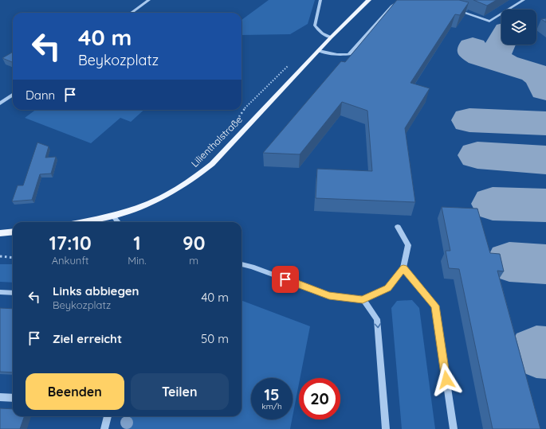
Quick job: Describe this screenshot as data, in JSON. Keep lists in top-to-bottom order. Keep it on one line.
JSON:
{"streets":{"main road":["Lilienthalstraße"]},"page":{"turn":["40 m","Beykozplatz"],"then":"Dann","eta":["17:10","Ankunft","1","Min.","90","m"],"list":[{"name":"Links abbiegen","note":"Beykozplatz","value":"40 m"},{"name":"Ziel erreicht","value":"50 m"}],"buttons":["Beenden","Teilen"],"speed":"15 km/h","limit":"20"}}
